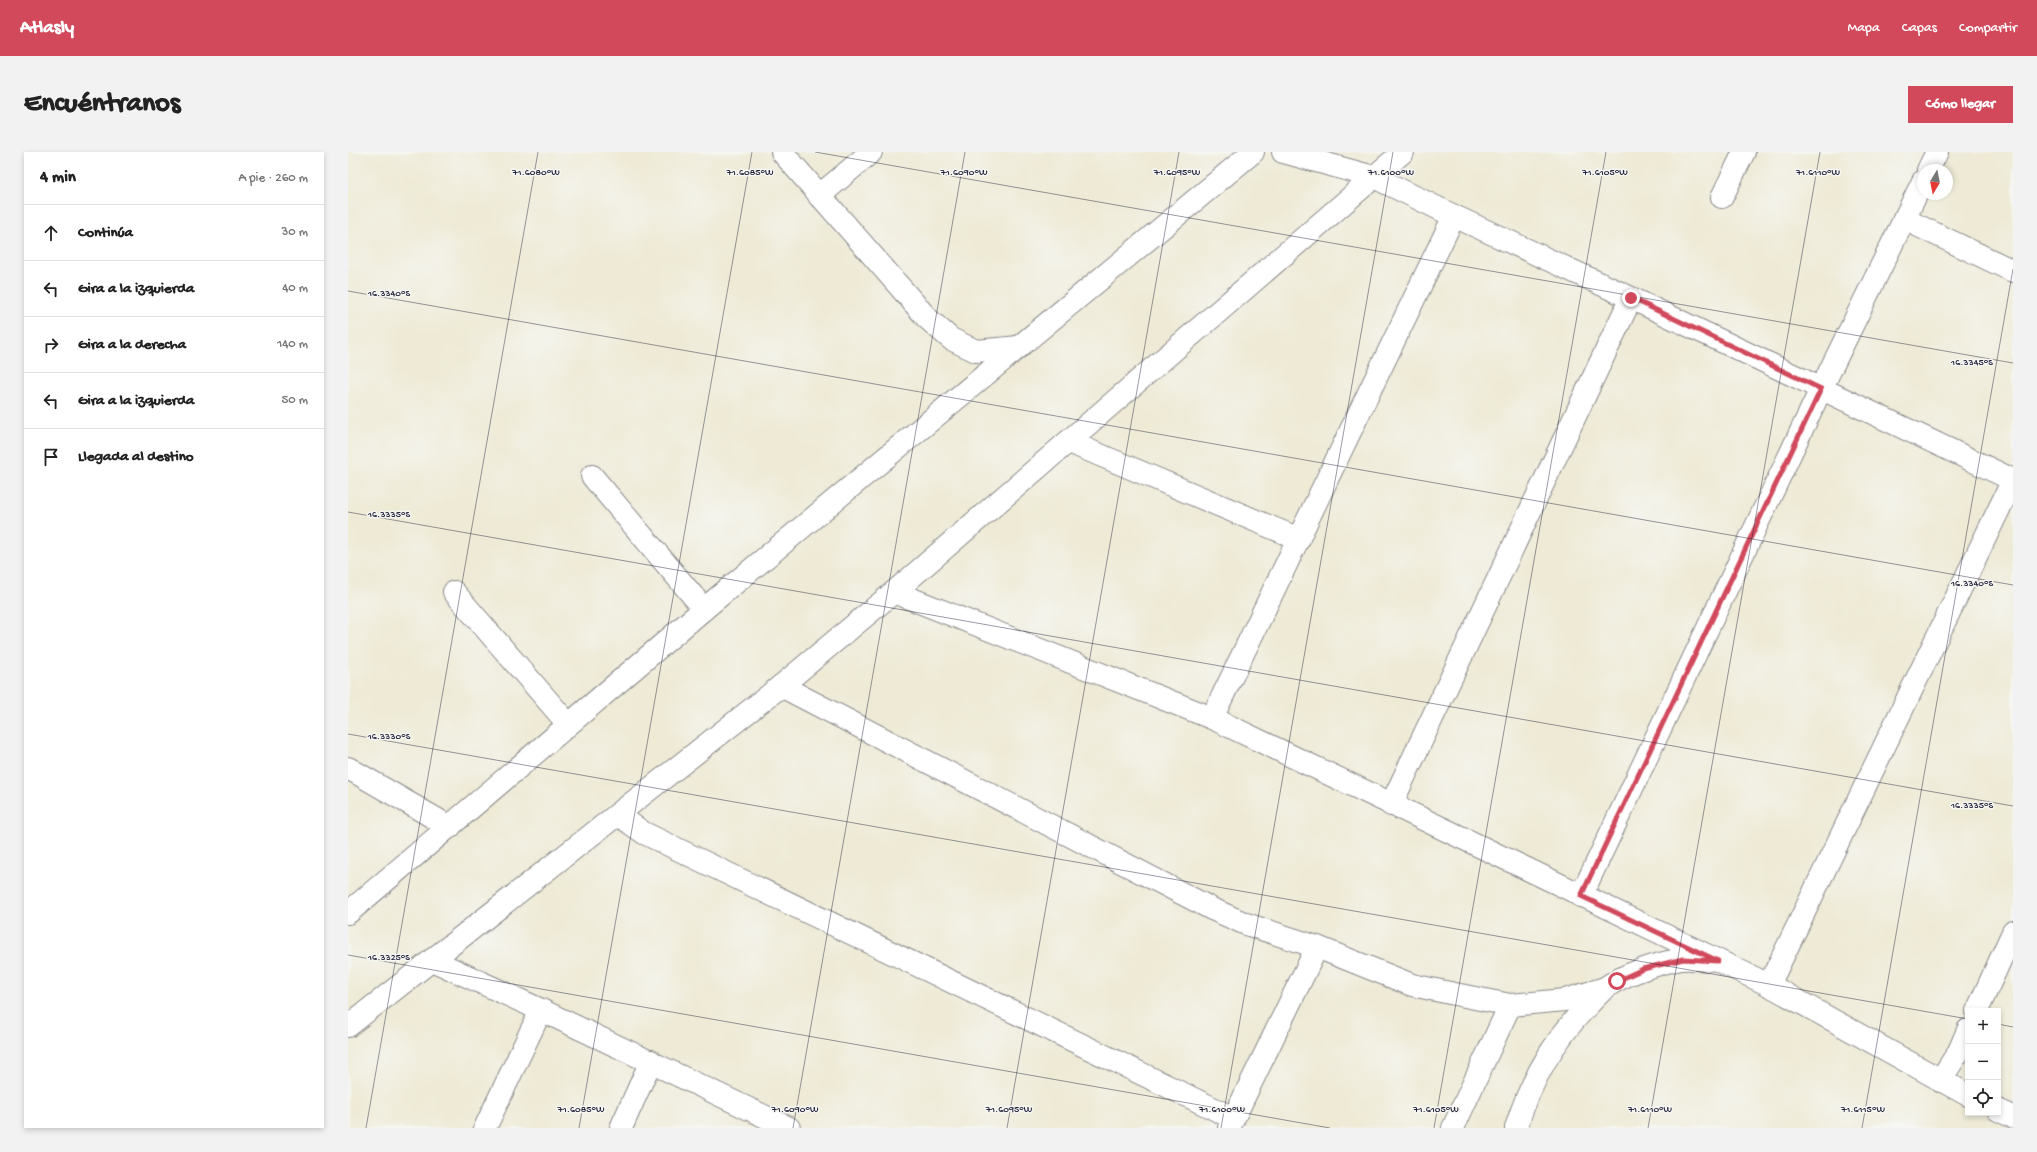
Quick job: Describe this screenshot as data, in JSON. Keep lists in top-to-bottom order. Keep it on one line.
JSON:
{"north":"bottom","page":{"header":"Atlasly","nav":["Mapa","Capas","Compartir"],"buttons":"Cómo llegar","title":"Encuéntranos","heading":["4 min","A pie · 260 m"],"list":[["Continúa","30 m"],["Gira a la izquierda","40 m"],["Gira a la derecha","140 m"],["Gira a la izquierda","50 m"],"Llegada al destino"],"map_buttons":["+","−"]},"coordinates":["71.6080°W","71.6085°W","71.6090°W","71.6095°W","71.6100°W","71.6105°W","71.6110°W","16.3340°S","16.3345°S","16.3335°S","16.3330°S","16.3325°S","71.6115°W"]}
